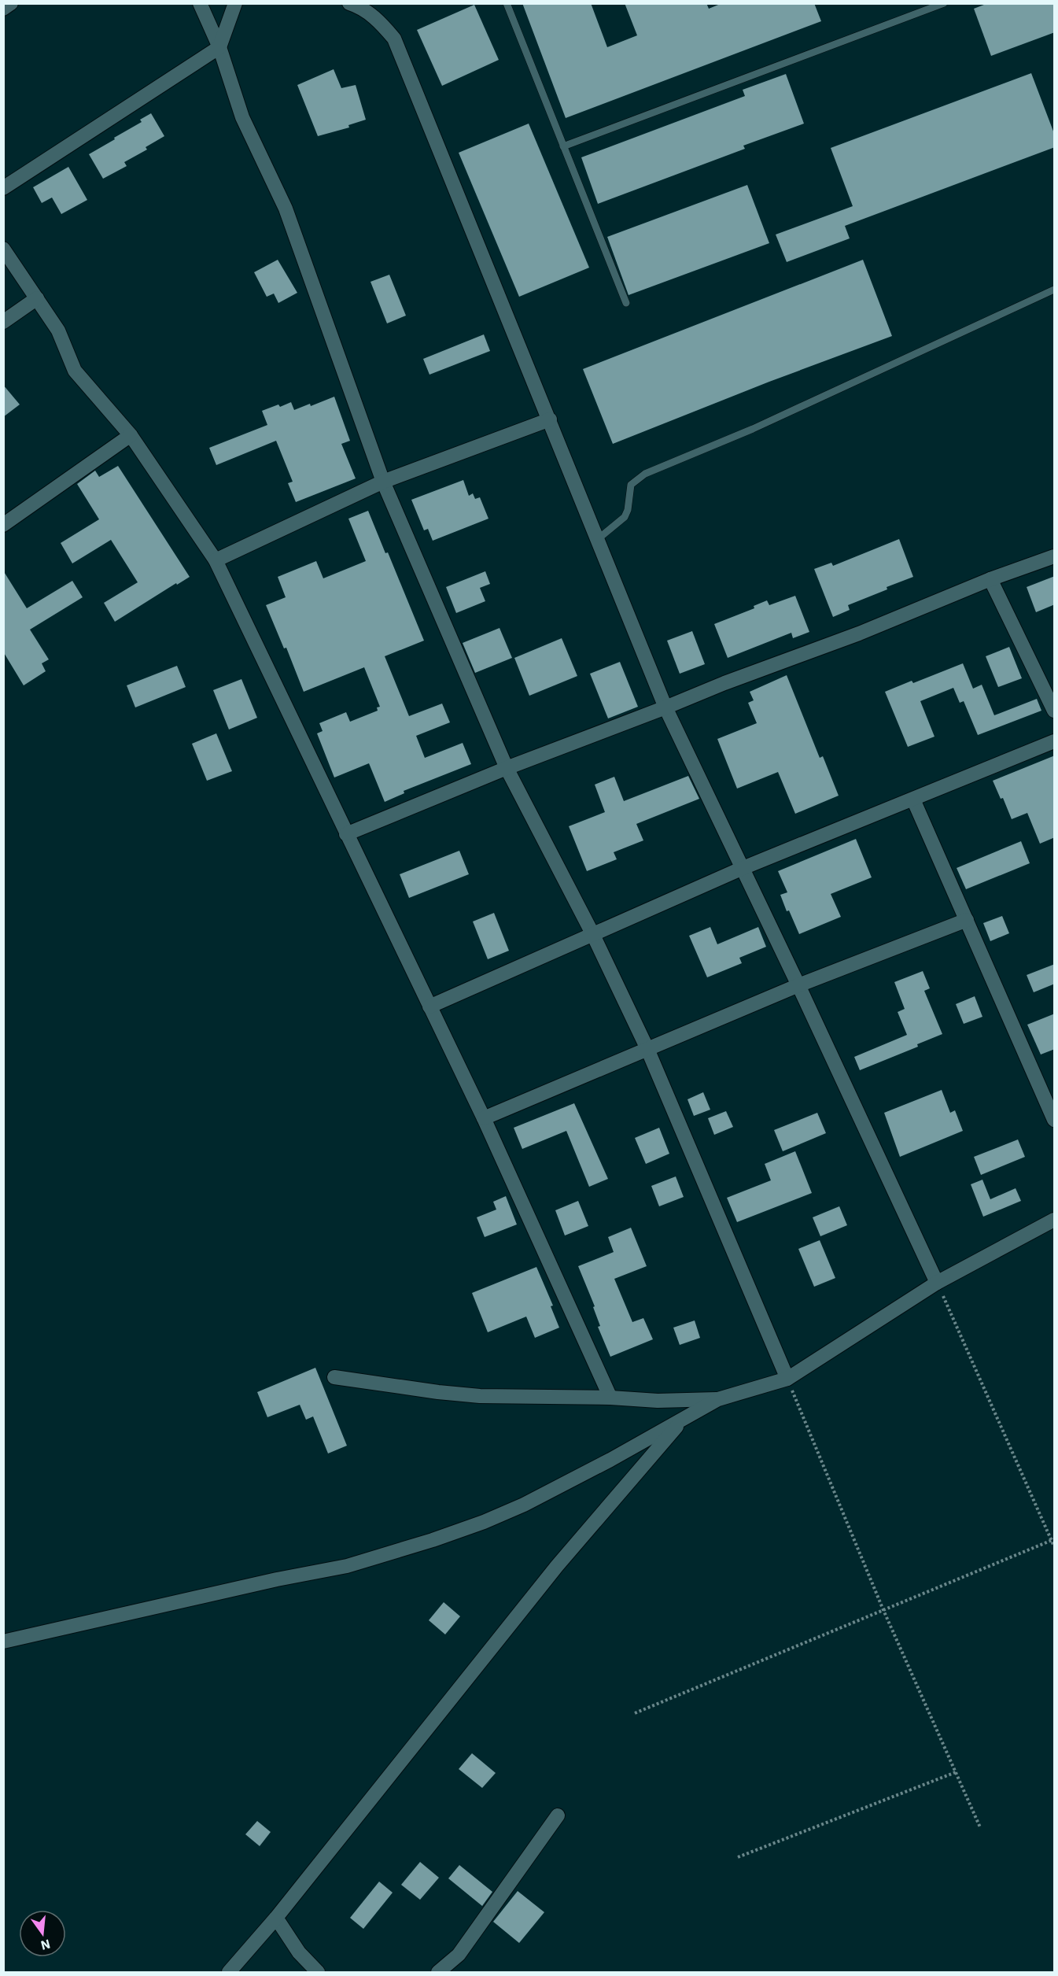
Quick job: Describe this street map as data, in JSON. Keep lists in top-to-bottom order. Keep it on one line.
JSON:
{"north":"bottom"}
